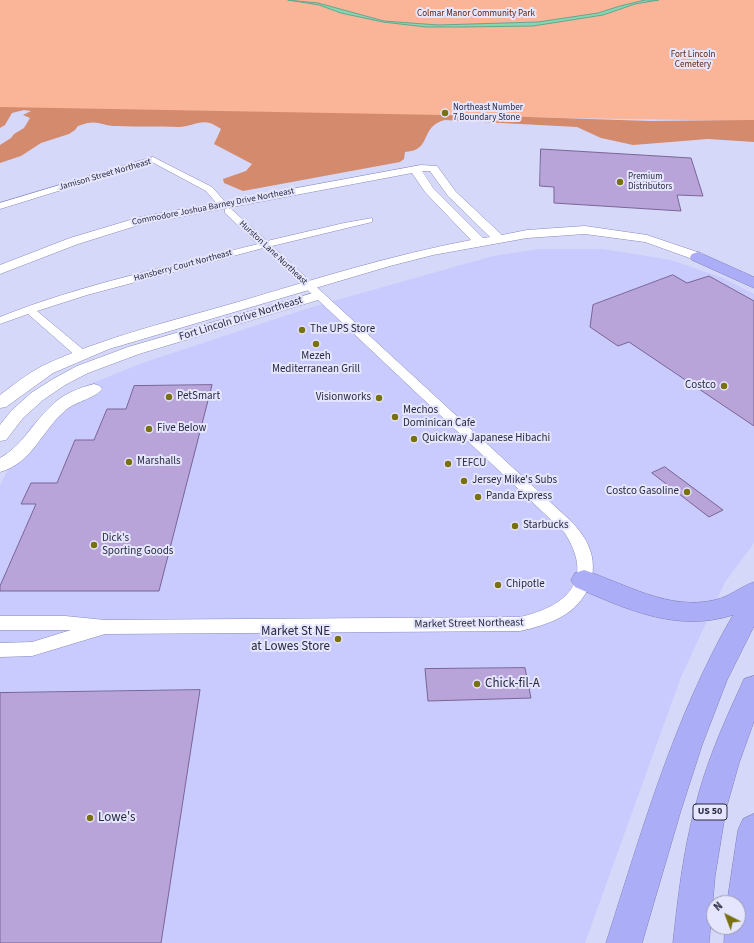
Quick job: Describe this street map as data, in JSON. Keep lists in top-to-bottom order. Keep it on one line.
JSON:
{"streets":{"highway":["US 50"],"street":["Jamison Street Northeast","Commodore Joshua Barney Drive Northeast","Hurston Lane Northeast","Hansberry Court Northeast","Fort Lincoln Drive Northeast","Market Street Northeast"]},"crossings":[["Jamison Street Northeast","Commodore Joshua Barney Drive Northeast"],["Jamison Street Northeast","Hurston Lane Northeast"],["Commodore Joshua Barney Drive Northeast","Hurston Lane Northeast"],["Commodore Joshua Barney Drive Northeast","Fort Lincoln Drive Northeast"],["Hurston Lane Northeast","Hansberry Court Northeast"],["Hurston Lane Northeast","Fort Lincoln Drive Northeast"],["Hurston Lane Northeast","Market Street Northeast"],["Fort Lincoln Drive Northeast","Market Street Northeast"]],"parks":["Colmar Manor Community Park","Fort Lincoln Cemetery"],"places":["Northeast Number 7 Boundary Stone","Premium Distributors","The UPS Store","Mezeh Mediterranean Grill","Costco","PetSmart","Visionworks","Mechos Dominican Cafe","Five Below","Quickway Japanese Hibachi","Marshalls","TEFCU","Jersey Mike's Subs","Costco Gasoline","Panda Express","Starbucks","Dick's Sporting Goods","Chipotle","Market St NE at Lowes Store","Chick-fil-A","Lowe's"],"north":"top left"}
